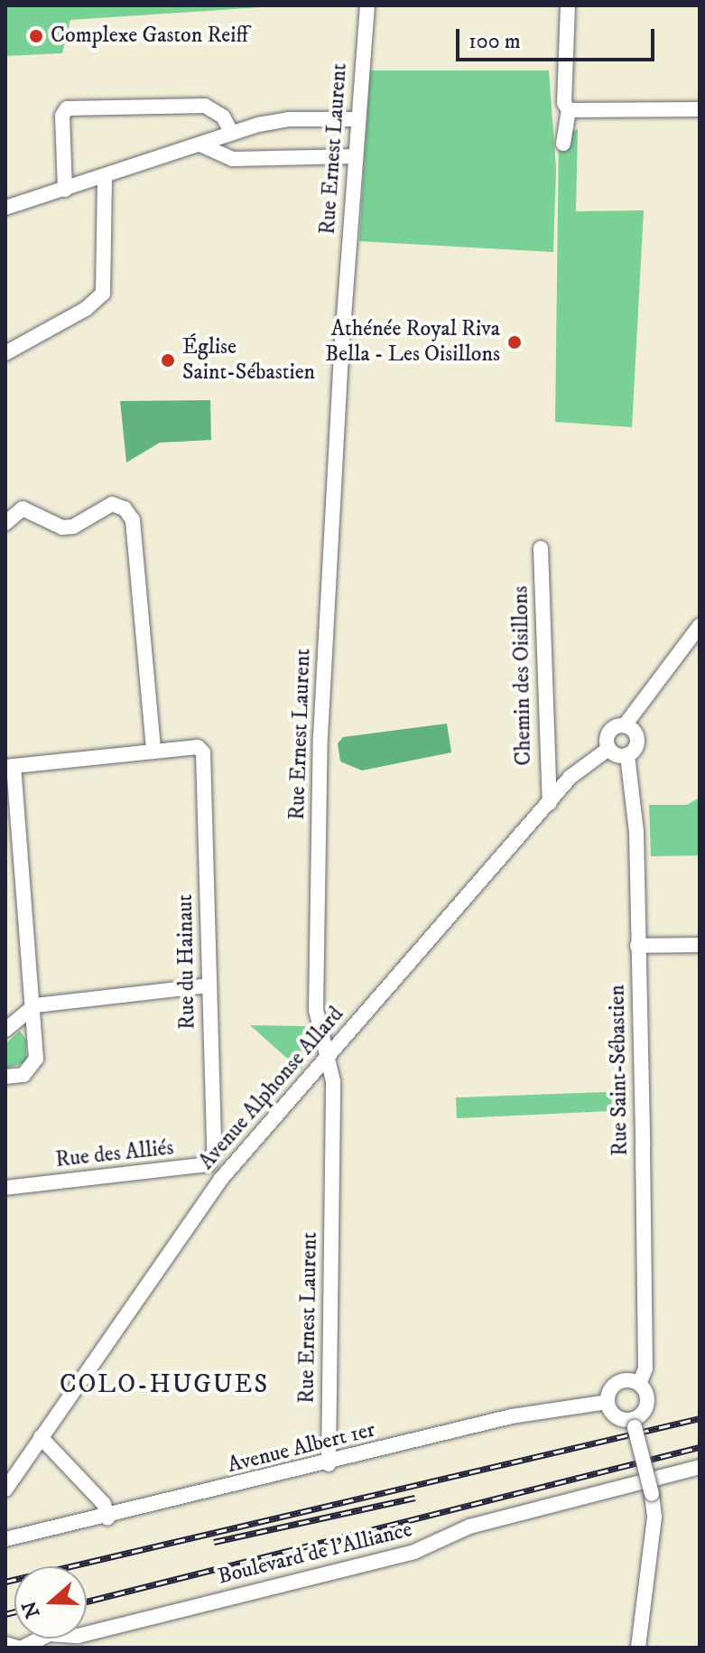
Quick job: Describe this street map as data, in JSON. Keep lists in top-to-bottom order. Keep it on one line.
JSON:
{"streets":{"street":["Rue Ernest Laurent","Chemin des Oisillons","Rue du Hainaut","Rue Saint-Sébastien","Avenue Alphonse Allard","Rue des Alliés","Avenue Albert 1er","Boulevard de l'Alliance"]},"crossings":[["Rue Ernest Laurent","Avenue Alphonse Allard"],["Rue Ernest Laurent","Avenue Albert 1er"],["Chemin des Oisillons","Avenue Alphonse Allard"],["Rue du Hainaut","Rue des Alliés"],["Rue Saint-Sébastien","Avenue Alphonse Allard"],["Rue Saint-Sébastien","Avenue Albert 1er"]],"districts":["COLO-HUGUES"],"places":["Complexe Gaston Reiff","Athénée Royal Riva Bella - Les Oisillons","Église Saint-Sébastien"],"scale_bar":"100 m","north":"left"}
